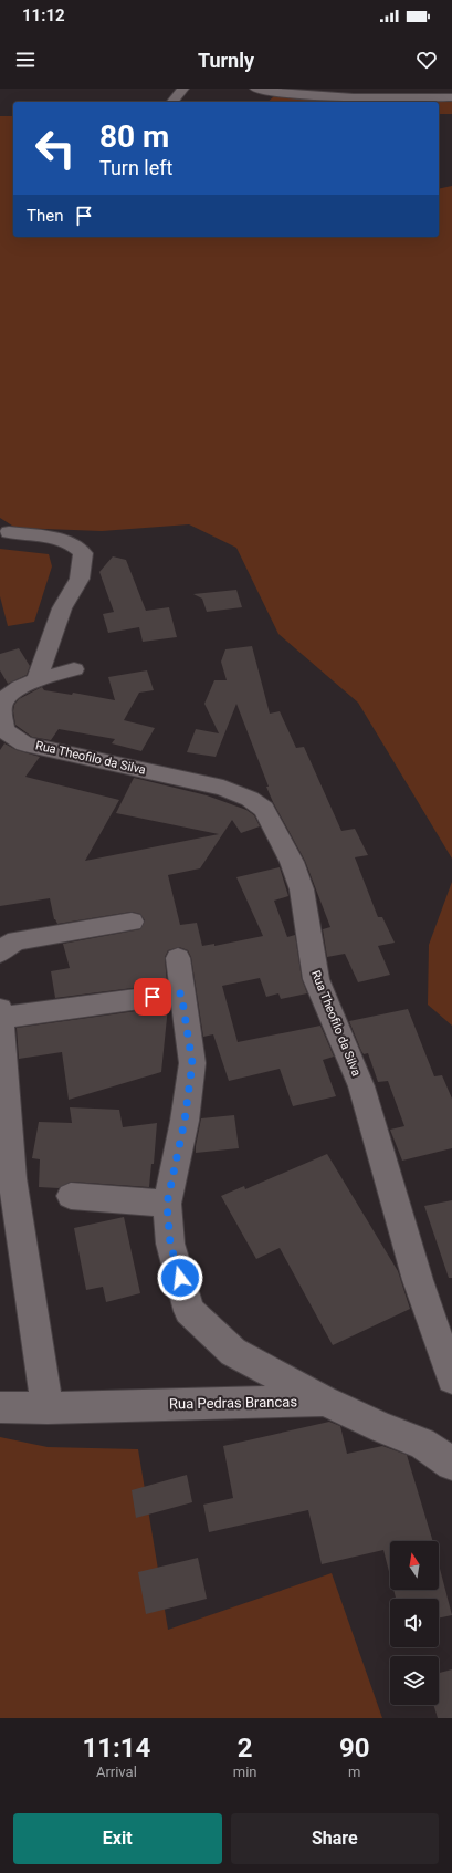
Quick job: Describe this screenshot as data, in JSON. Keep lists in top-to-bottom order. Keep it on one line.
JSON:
{"streets":{"street":["Rua Theofilo da Silva","Rua Pedras Brancas"]},"north":"top","page":{"status":"11:12","header":"Turnly","turn":["80 m","Turn left"],"then":"Then","eta":["11:14","Arrival","2","min","90","m"],"buttons":["Exit","Share"]}}
